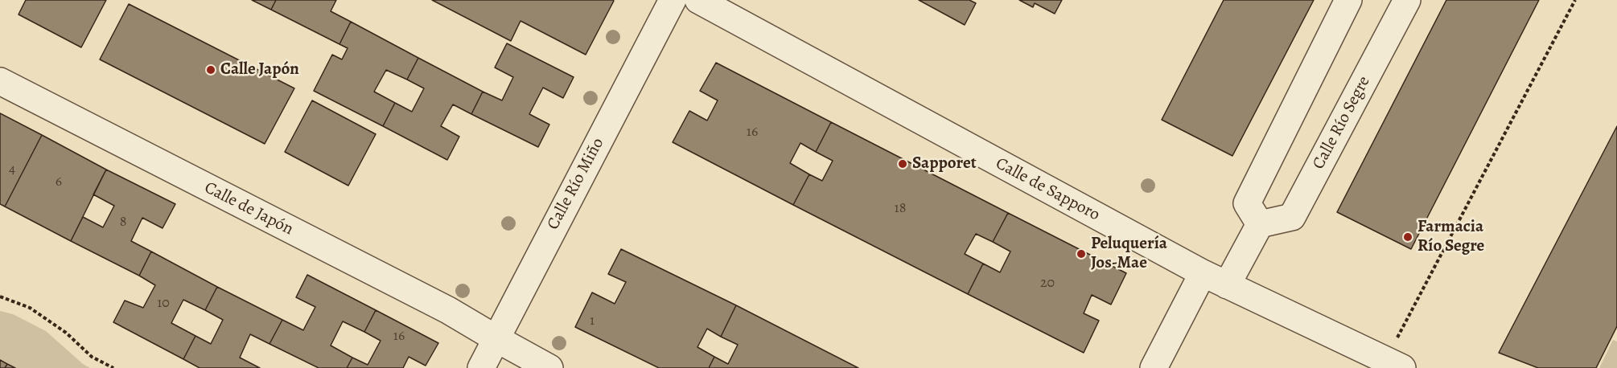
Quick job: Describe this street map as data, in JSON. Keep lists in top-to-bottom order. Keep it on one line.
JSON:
{"streets":{"street":["Calle Río Segre","Calle Río Miño","Calle de Sapporo","Calle de Japón"]},"crossings":[["Calle Río Miño","Calle de Japón"]],"places":["Calle Japón","Sapporet","Farmacia Río Segre","Peluquería Jos-Mae"],"house_numbers":["16","4","6","18","8","20","10","1","16"]}
